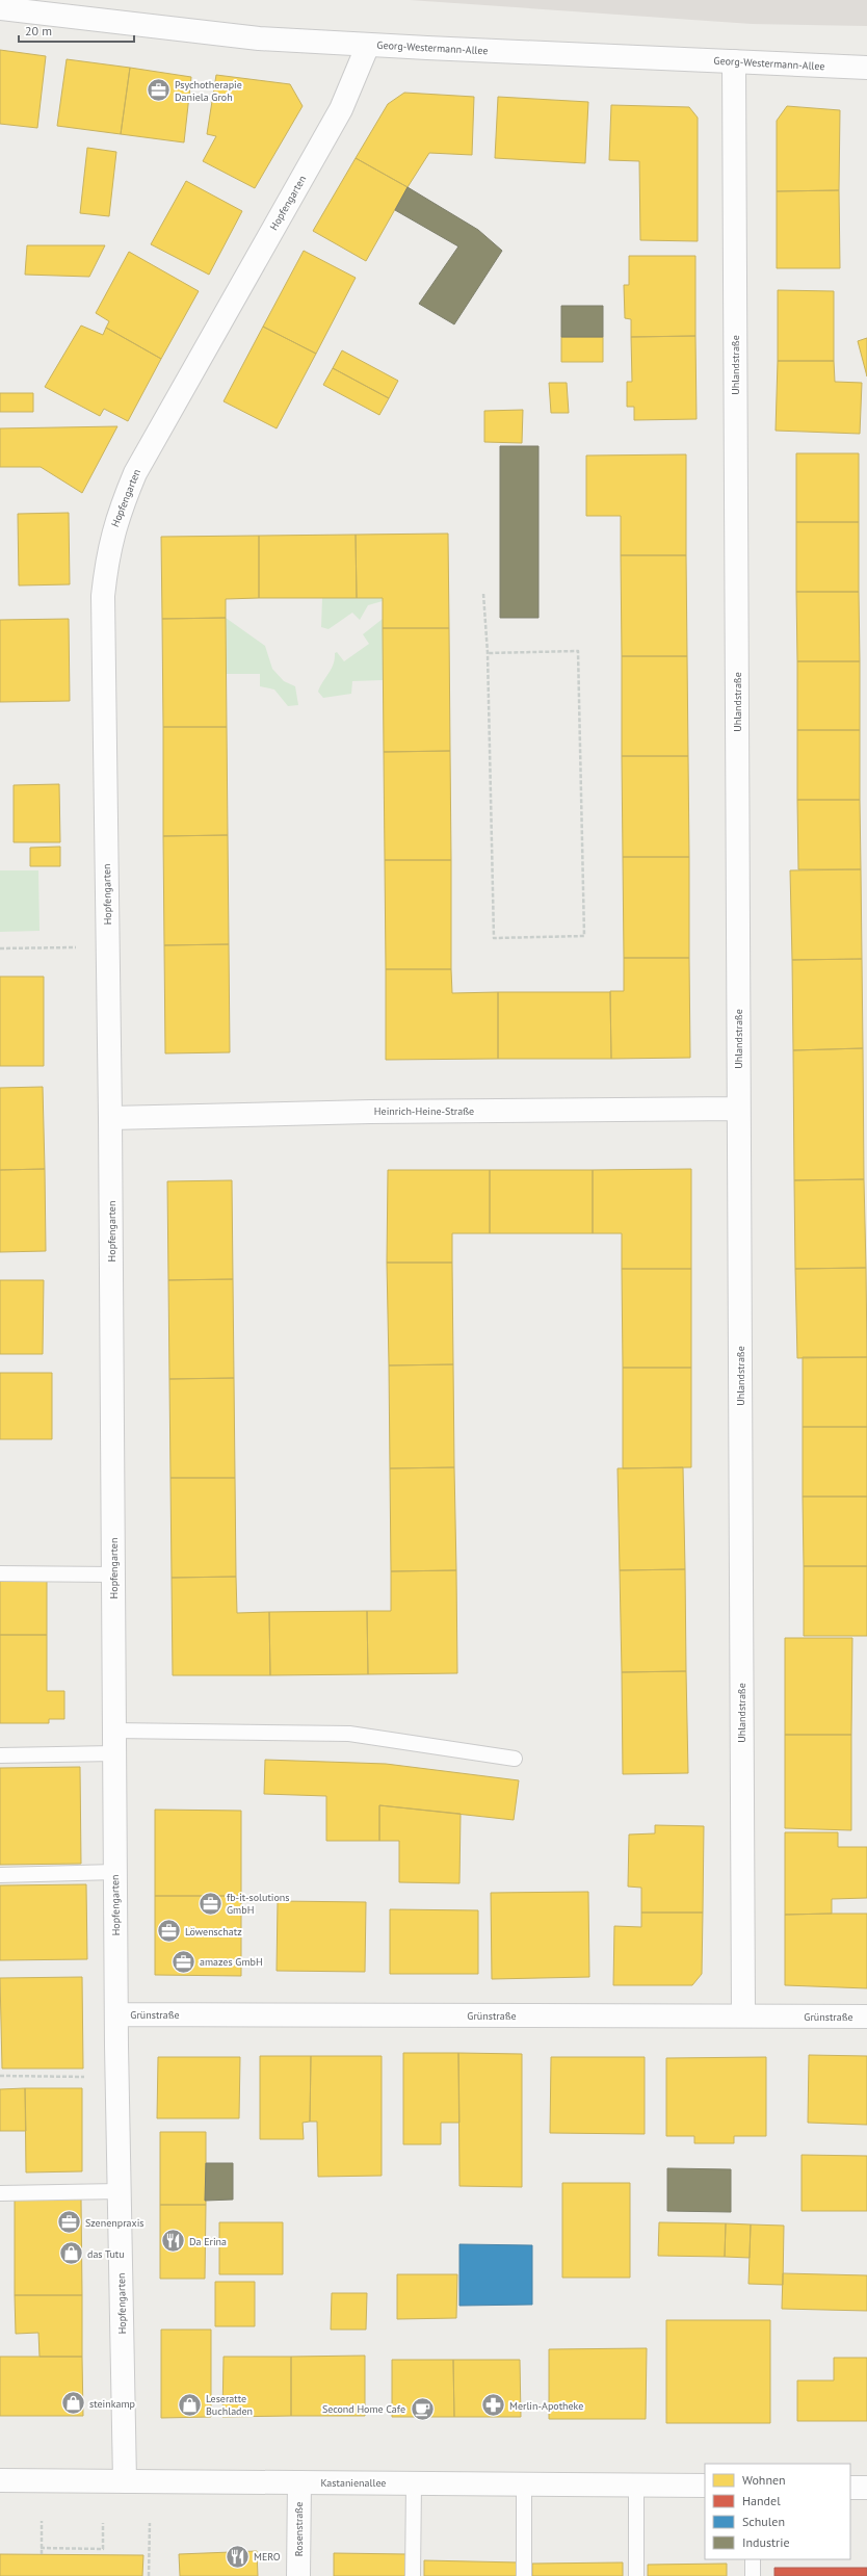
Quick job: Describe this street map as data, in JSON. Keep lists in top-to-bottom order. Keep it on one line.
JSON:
{"streets":{"street":["Georg-Westermann-Allee","Hopfengarten","Uhlandstraße","Heinrich-Heine-Straße","Grünstraße","Kastanienallee","Rosenstraße"]},"crossings":[["Georg-Westermann-Allee","Hopfengarten"],["Georg-Westermann-Allee","Uhlandstraße"],["Hopfengarten","Heinrich-Heine-Straße"],["Hopfengarten","Grünstraße"],["Hopfengarten","Kastanienallee"],["Uhlandstraße","Heinrich-Heine-Straße"],["Uhlandstraße","Grünstraße"],["Kastanienallee","Rosenstraße"]],"places":{"office":["Psychotherapie Daniela Groh","fb-it-solutions GmbH","Löwenschatz","amazes GmbH","Szenenpraxis"],"restaurant":["Da Erina","MERO"],"shop":["das Tutu","steinkamp","Leseratte Buchladen"],"pharmacy":["Merlin-Apotheke"],"cafe":["Second Home Cafe"]},"legend":["Wohnen","Handel","Schulen","Industrie"],"scale_bar":"20 m"}
